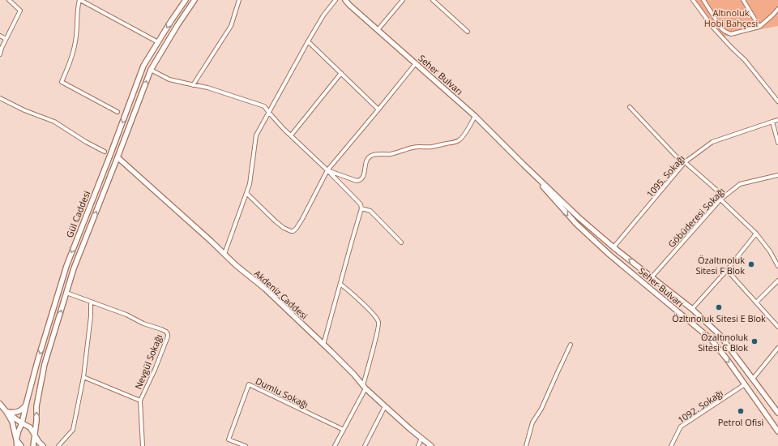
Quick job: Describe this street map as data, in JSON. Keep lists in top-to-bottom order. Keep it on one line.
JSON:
{"streets":{"street":["Seher Bulvarı","1095. Sokağı","Gül Caddesi","Göbüderesi Sokağı","Akdeniz Caddesi","Nevgül Sokağı","Dumlu Sokağı","1092. Sokağı"]},"crossings":[["Seher Bulvarı","1095. Sokağı"],["Seher Bulvarı","Göbüderesi Sokağı"],["Seher Bulvarı","1092. Sokağı"],["Gül Caddesi","Akdeniz Caddesi"],["Gül Caddesi","Nevgül Sokağı"]],"parks":["Altınoluk Hobi Bahçesi"],"places":["Özaltınoluk Sitesi F Blok","Özltınoluk Sitesi E Blok","Özaltınoluk Sitesi C Blok","Petrol Ofisi"]}
